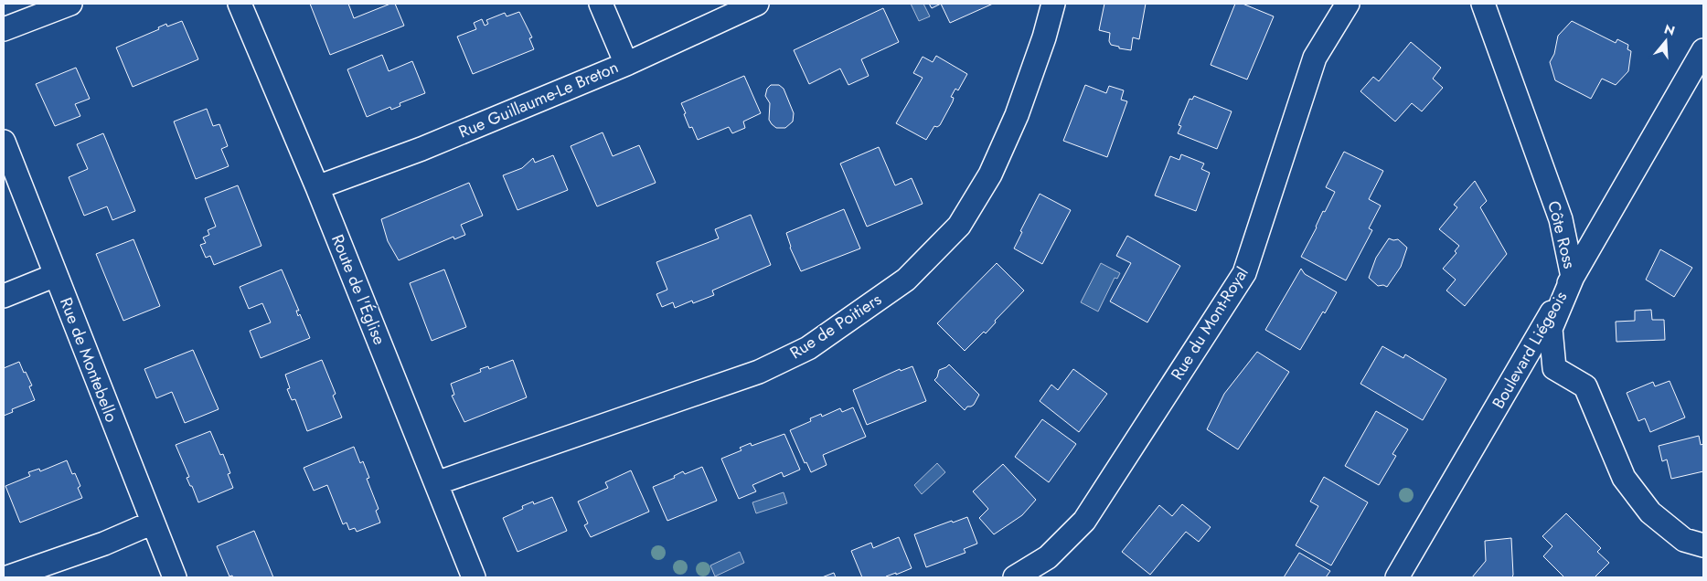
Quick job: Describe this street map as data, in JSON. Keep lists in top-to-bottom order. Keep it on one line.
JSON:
{"streets":{"street":["Rue Guillaume-Le Breton","Côte Ross","Route de l'Église","Rue du Mont-Royal","Rue de Poitiers","Boulevard Liégeois","Rue de Montebello"]},"crossings":[["Rue Guillaume-Le Breton","Route de l'Église"],["Côte Ross","Boulevard Liégeois"],["Route de l'Église","Rue de Poitiers"]],"north":"top"}
